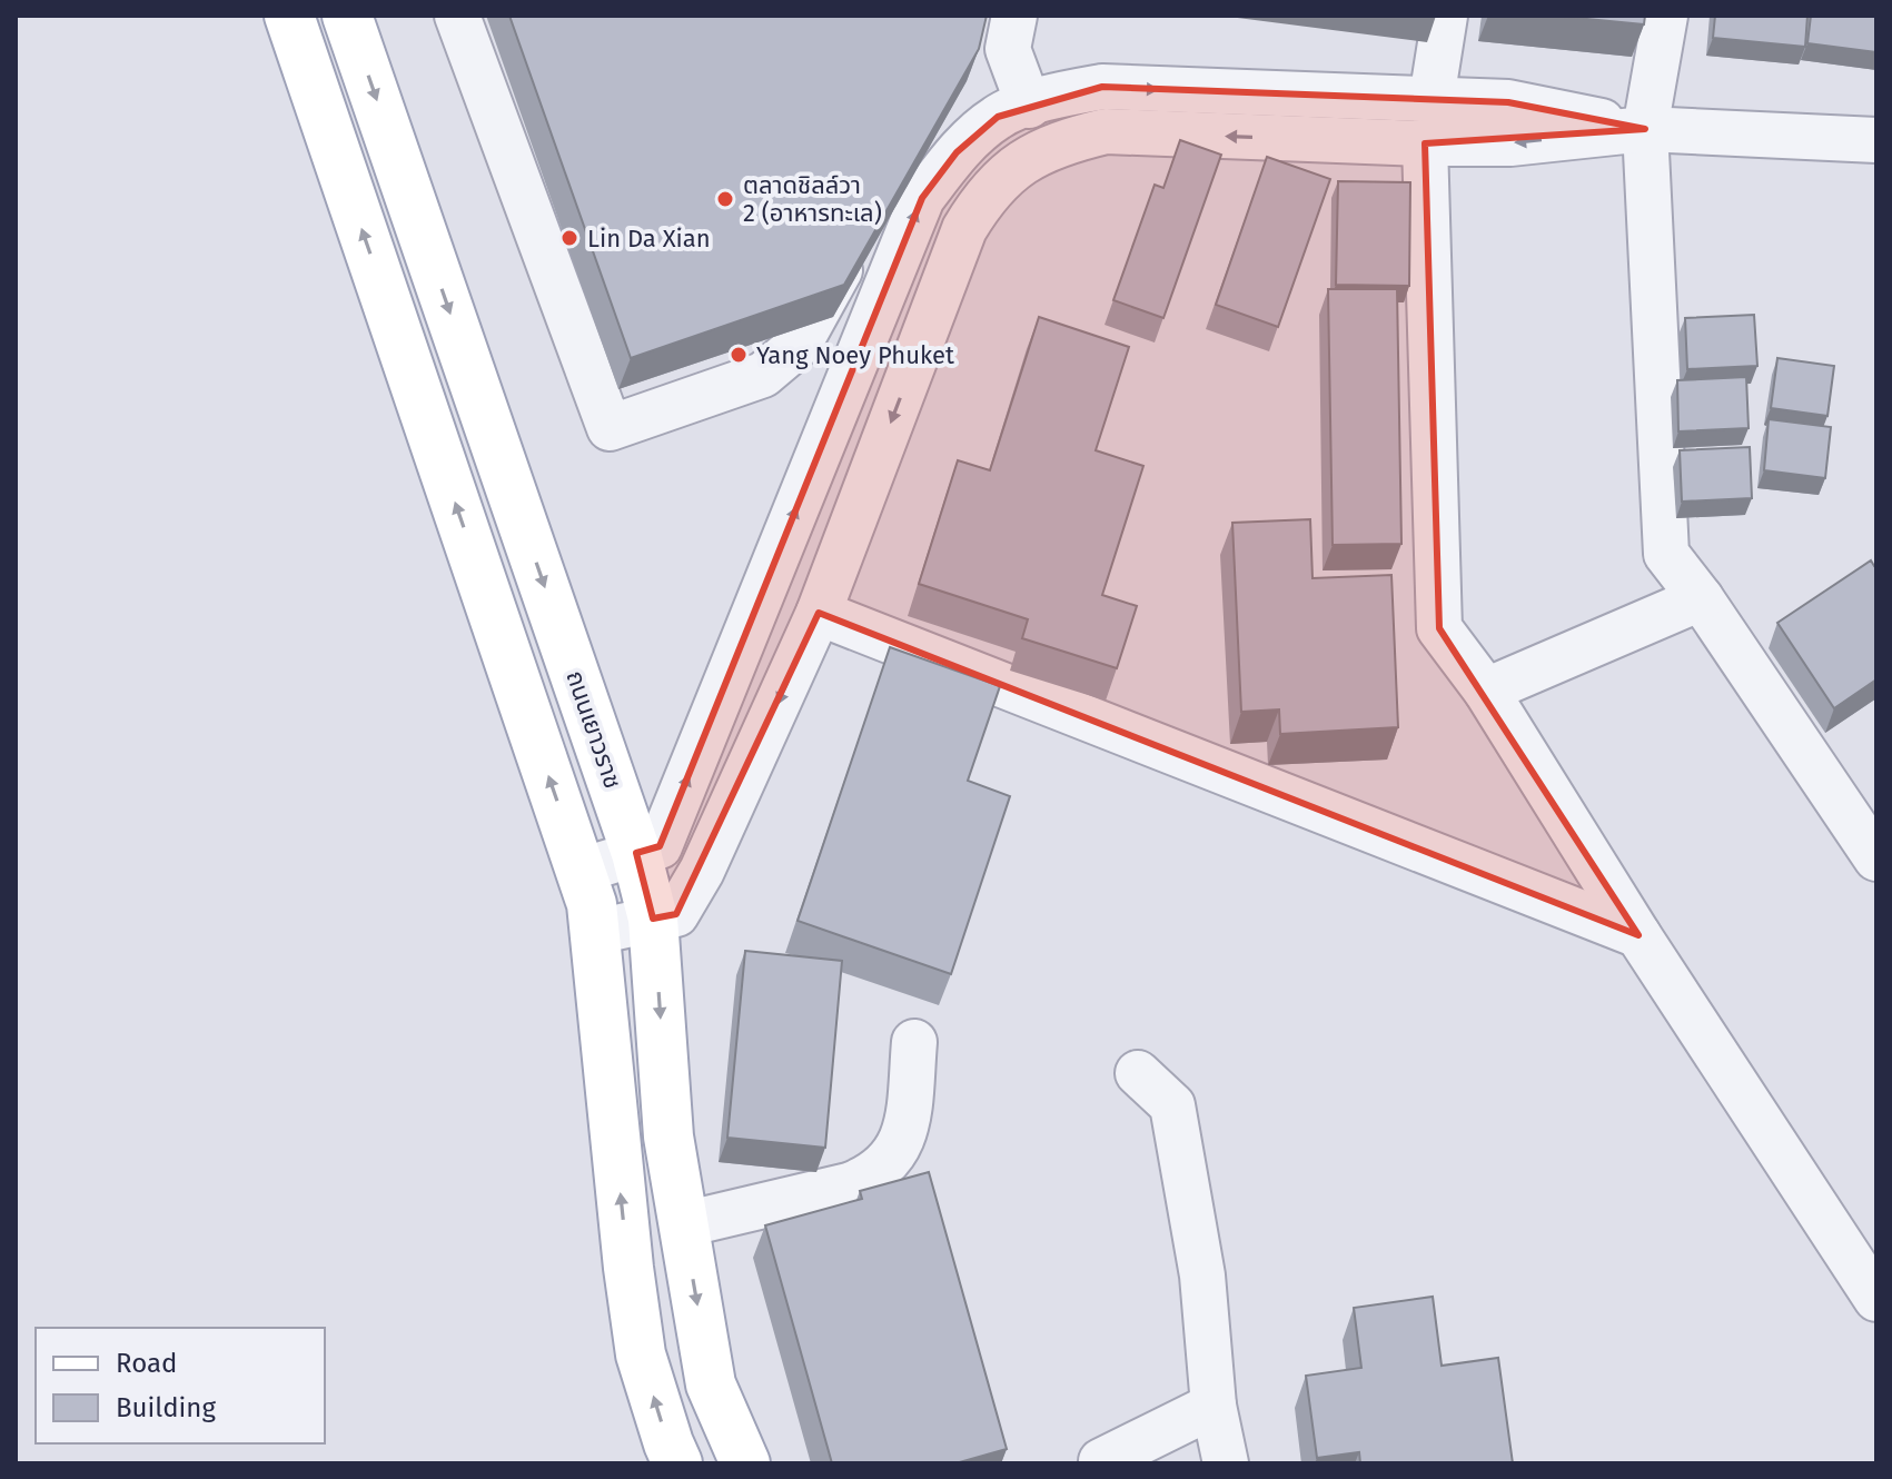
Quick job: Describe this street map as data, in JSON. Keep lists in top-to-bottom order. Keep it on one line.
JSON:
{"streets":{"main road":["ถนนเยาวราช"]},"places":["ตลาดชิลล์วา 2 (อาหารทะเล)","Lin Da Xian","Yang Noey Phuket"],"legend":["Road","Building"]}
